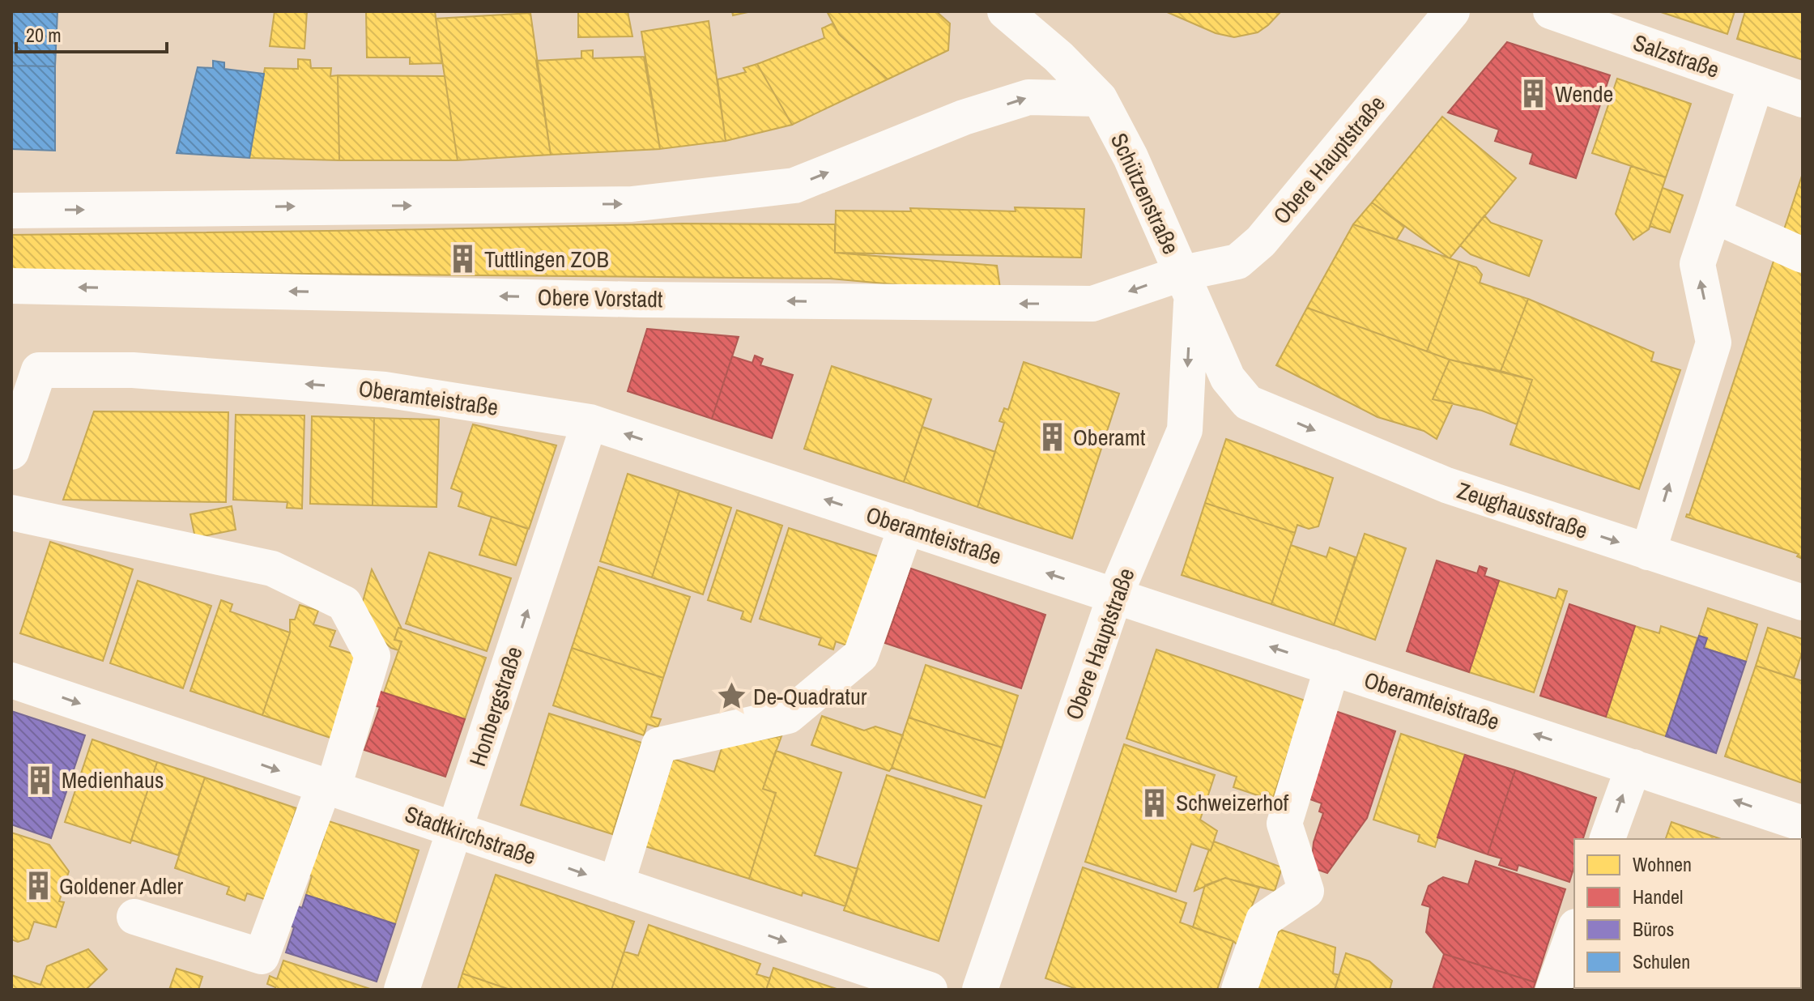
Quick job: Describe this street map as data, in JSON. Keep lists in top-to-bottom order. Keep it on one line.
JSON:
{"streets":{"street":["Salzstraße","Obere Hauptstraße","Schützenstraße","Obere Vorstadt","Oberamteistraße","Zeughausstraße","Honbergstraße","Stadtkirchstraße"]},"crossings":[["Obere Hauptstraße","Schützenstraße"],["Obere Hauptstraße","Obere Vorstadt"],["Obere Hauptstraße","Oberamteistraße"],["Schützenstraße","Obere Vorstadt"],["Schützenstraße","Zeughausstraße"],["Oberamteistraße","Honbergstraße"],["Honbergstraße","Stadtkirchstraße"]],"one_way":["Zeughausstraße","Honbergstraße","Stadtkirchstraße"],"places":{"building":["Wende","Tuttlingen ZOB","Oberamt","Medienhaus","Schweizerhof","Goldener Adler"],"place":["De-Quadratur"]},"legend":["Wohnen","Handel","Büros","Schulen"],"scale_bar":"20 m"}
